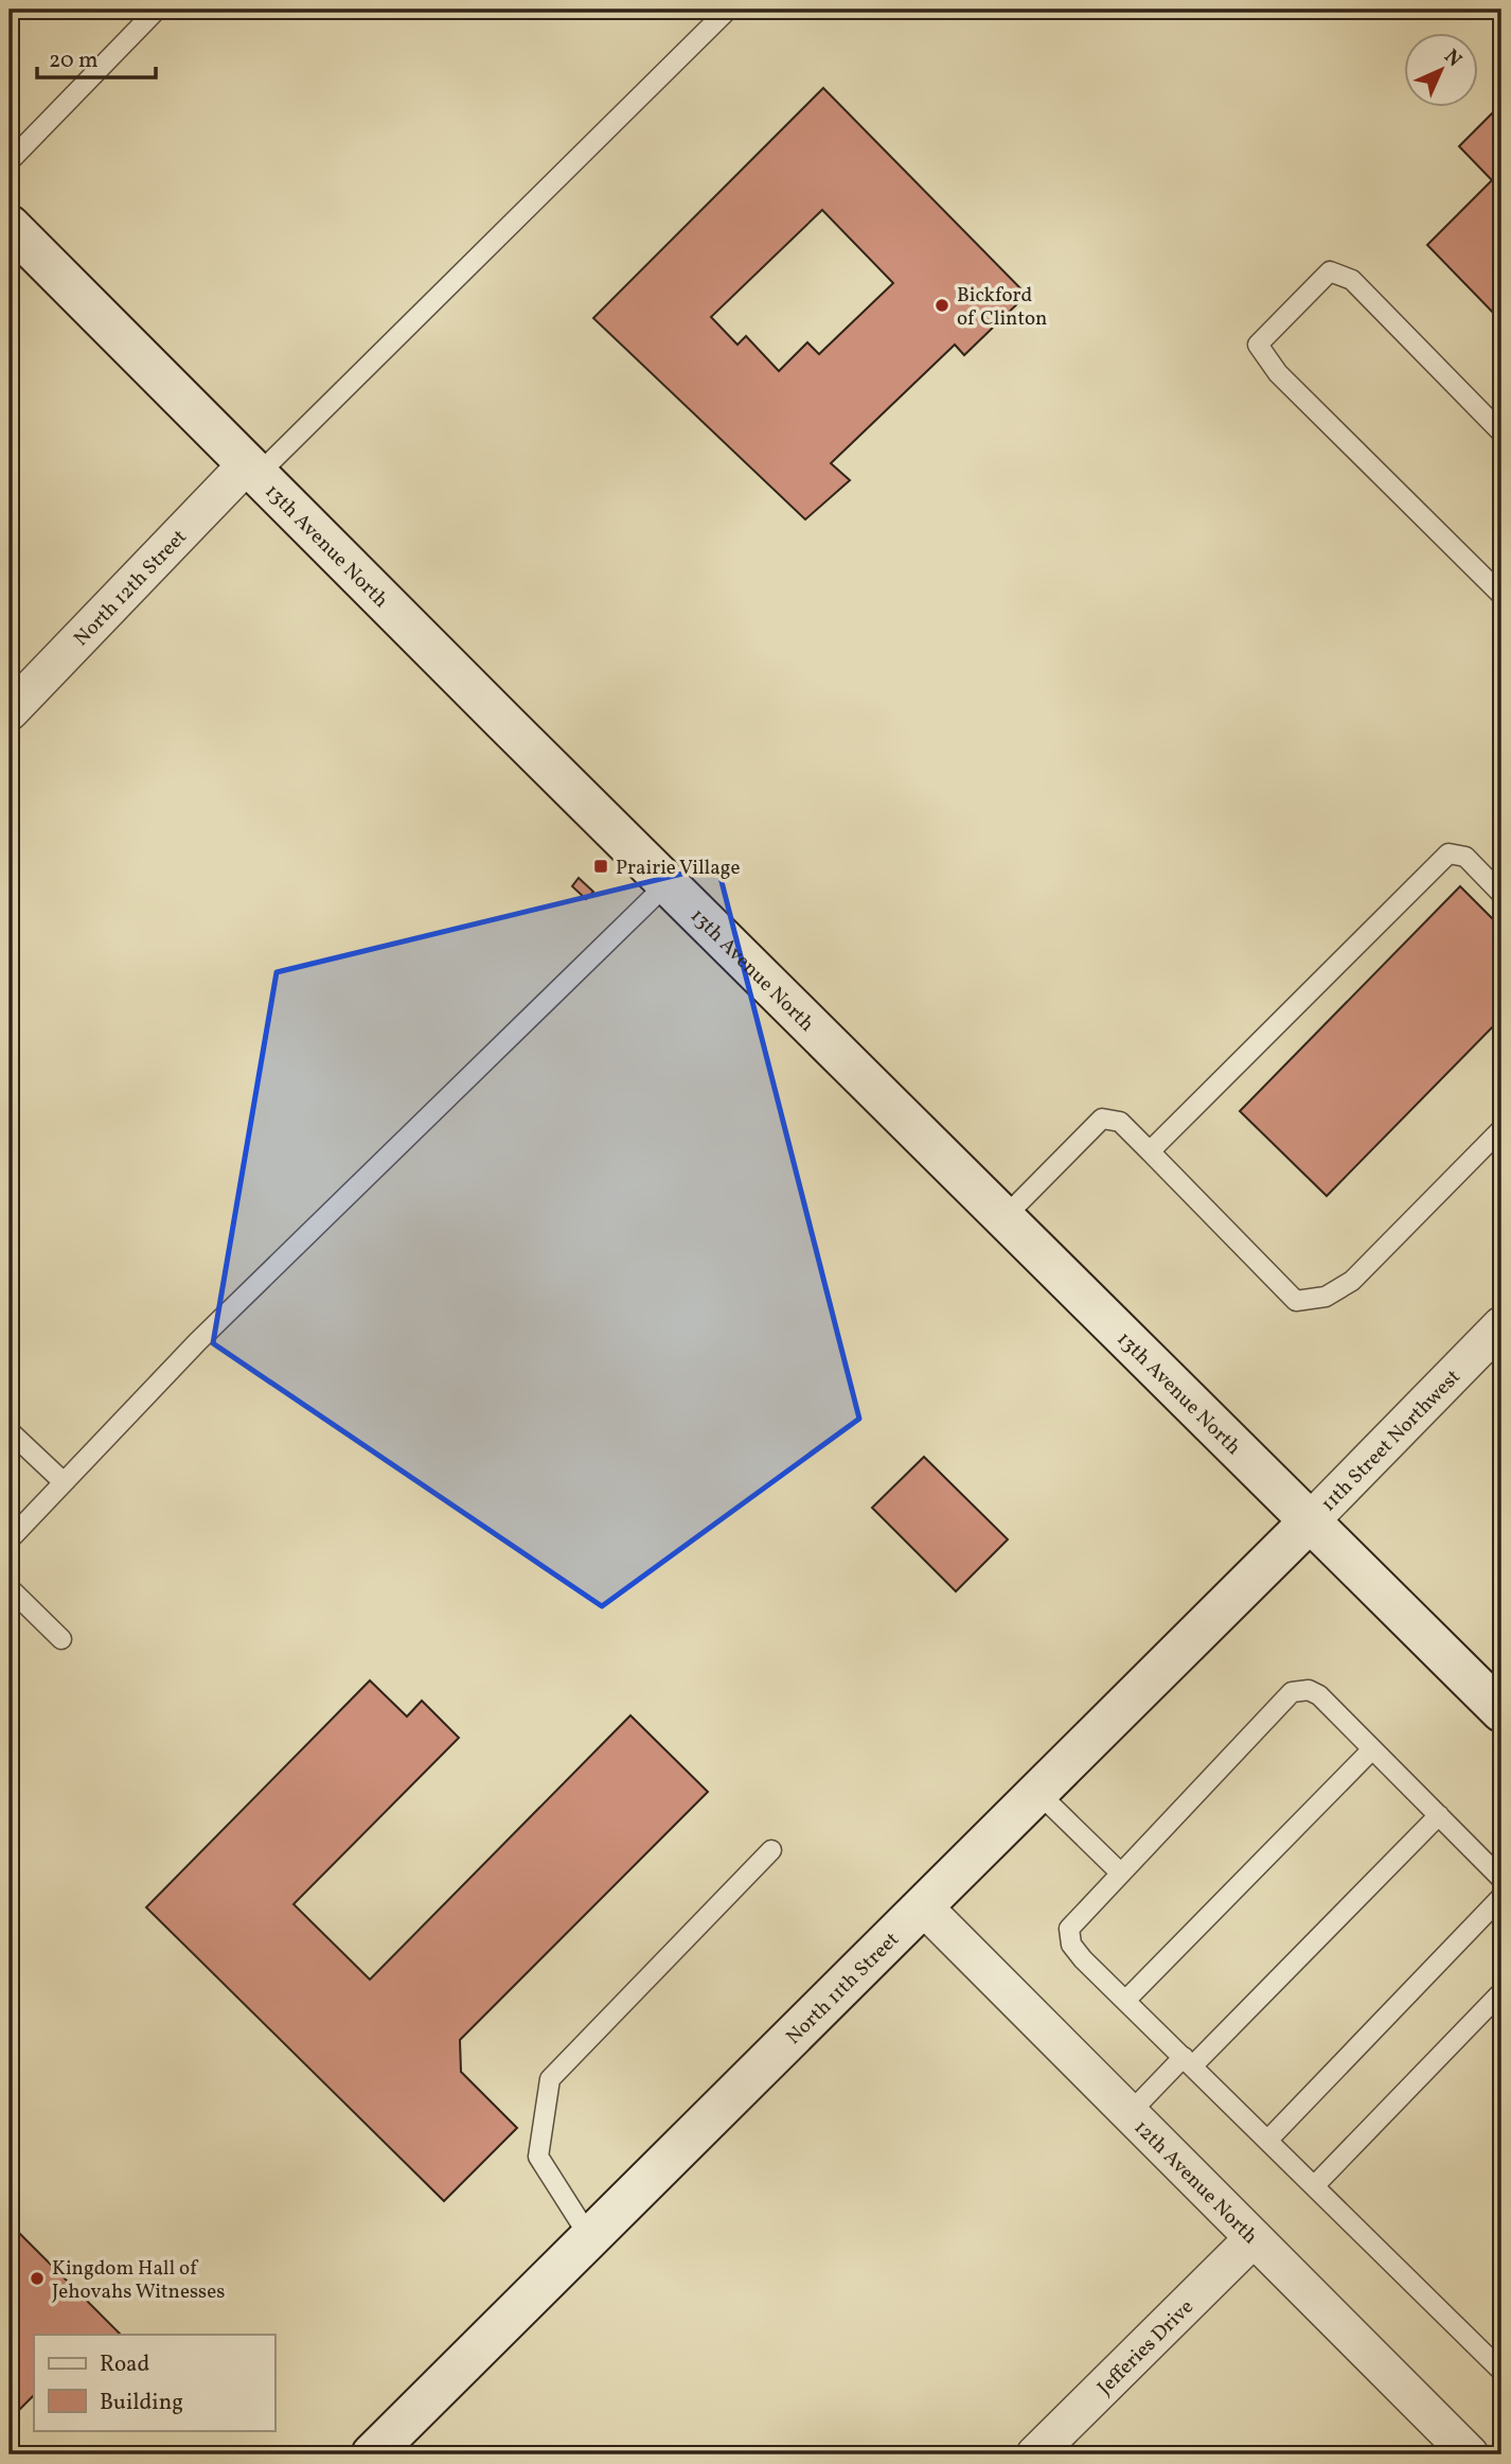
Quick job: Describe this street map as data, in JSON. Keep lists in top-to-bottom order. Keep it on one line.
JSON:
{"streets":{"main road":["13th Avenue North","North 11th Street"],"street":["North 12th Street","11th Street Northwest","12th Avenue North","Jefferies Drive"]},"crossings":[["13th Avenue North","North 12th Street"],["13th Avenue North","11th Street Northwest"],["13th Avenue North","North 11th Street"],["11th Street Northwest","North 11th Street"],["North 11th Street","12th Avenue North"],["12th Avenue North","Jefferies Drive"]],"places":{"other":["Bickford of Clinton","Kingdom Hall of Jehovahs Witnesses"],"transit":["Prairie Village"]},"legend":["Road","Building"],"scale_bar":"20 m","north":"top right"}
